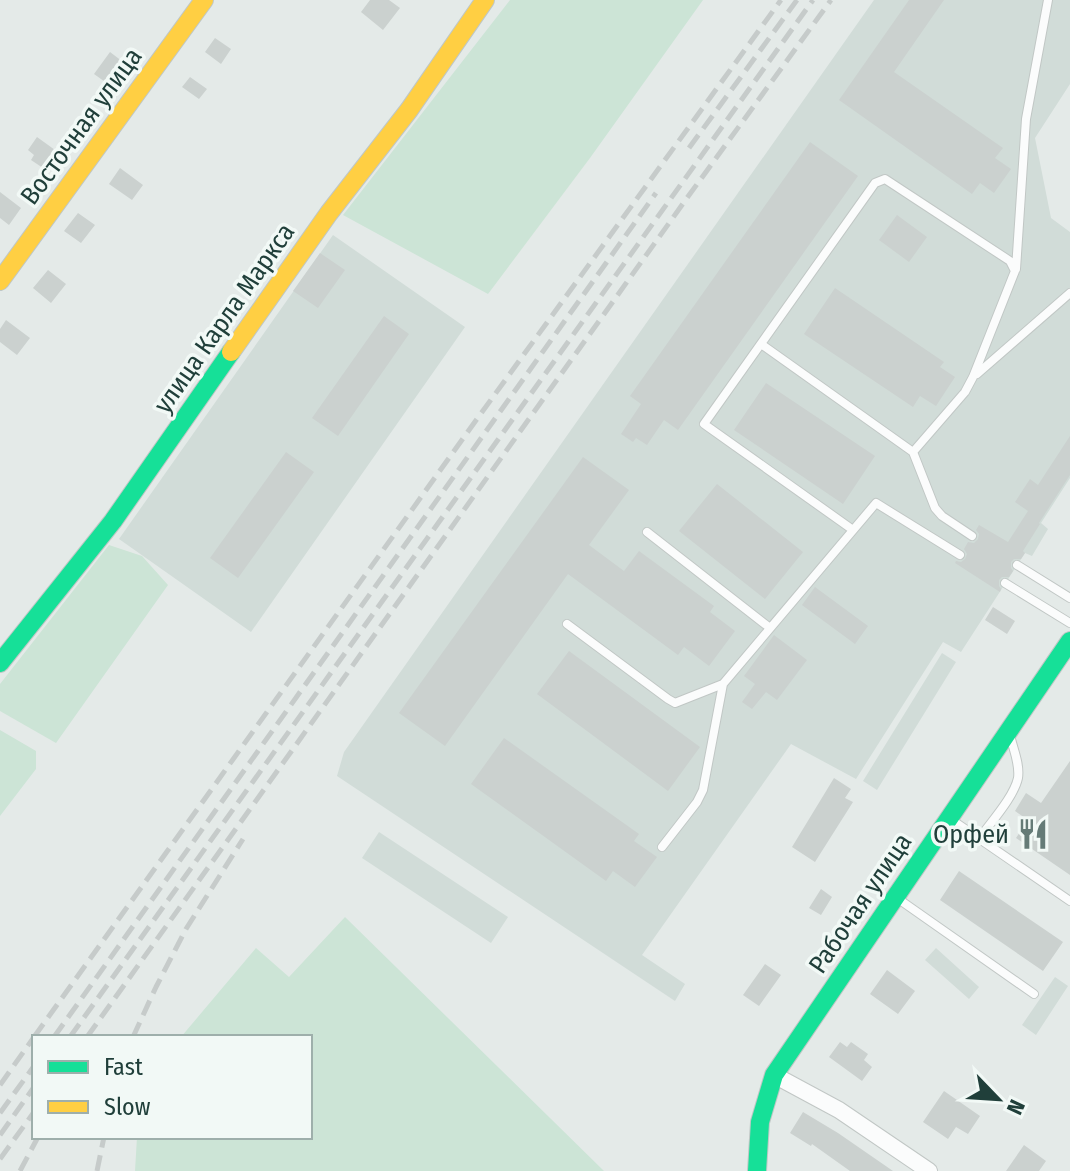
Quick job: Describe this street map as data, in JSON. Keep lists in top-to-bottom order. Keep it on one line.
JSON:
{"streets":{"street":["Восточная улица","улица Карла Маркса","Рабочая улица"]},"places":{"restaurant":["Орфей"]},"legend":["Fast","Slow"],"north":"bottom right"}
